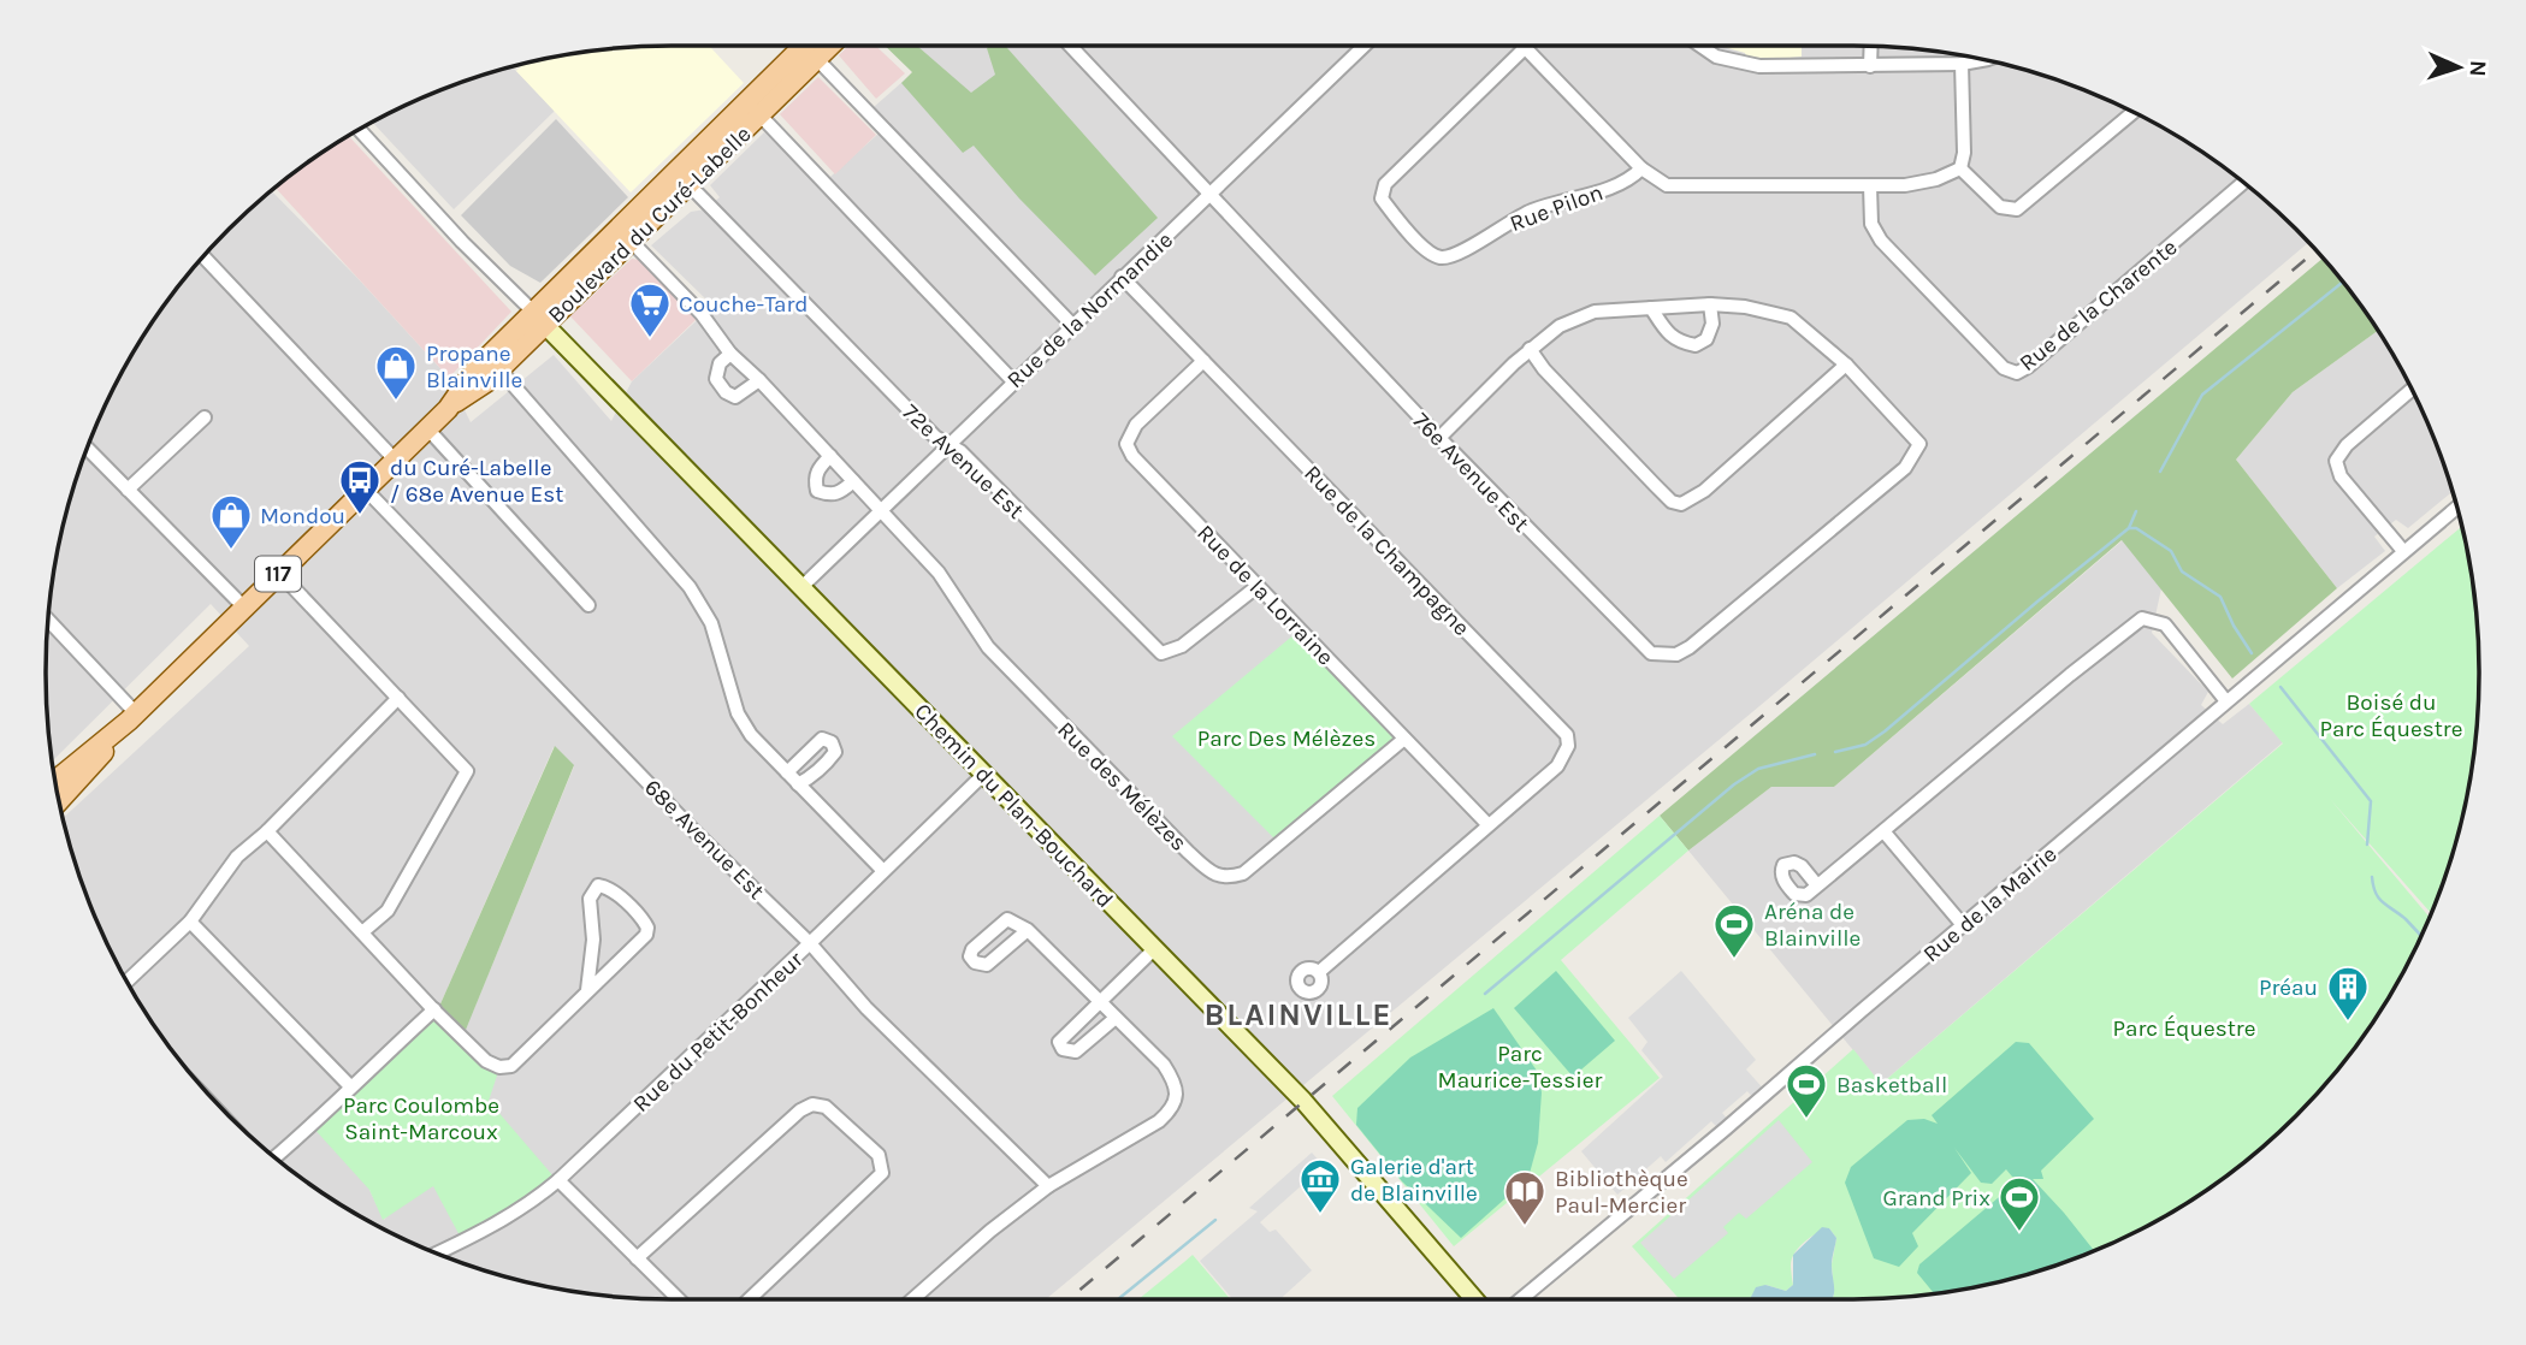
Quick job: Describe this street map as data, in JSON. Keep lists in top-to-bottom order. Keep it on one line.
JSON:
{"streets":{"main road":["Boulevard du Curé-Labelle","117"],"street":["Rue Pilon","Rue de la Charente","Rue de la Normandie","72e Avenue Est","76e Avenue Est","Rue de la Champagne","Rue de la Lorraine","Rue des Mélèzes","Chemin du Plan-Bouchard","68e Avenue Est","Rue de la Mairie","Rue du Petit-Bonheur"]},"crossings":[["Boulevard du Curé-Labelle","72e Avenue Est"],["Boulevard du Curé-Labelle","Rue des Mélèzes"],["Boulevard du Curé-Labelle","Chemin du Plan-Bouchard"],["Boulevard du Curé-Labelle","68e Avenue Est"],["Rue de la Normandie","72e Avenue Est"],["Rue de la Normandie","76e Avenue Est"],["Rue de la Normandie","Rue de la Champagne"],["Rue de la Normandie","Rue des Mélèzes"],["Rue de la Normandie","Chemin du Plan-Bouchard"],["72e Avenue Est","Rue de la Lorraine"],["Rue de la Champagne","Rue de la Lorraine"],["Rue de la Lorraine","Rue des Mélèzes"],["Chemin du Plan-Bouchard","Rue du Petit-Bonheur"],["68e Avenue Est","Rue du Petit-Bonheur"]],"districts":["BLAINVILLE"],"parks":["Boisé du Parc Équestre","Parc Des Mélèzes","Parc Équestre","Parc Maurice-Tessier","Parc Coulombe Saint-Marcoux"],"places":{"supermarket":["Couche-Tard"],"shop":["Propane Blainville","Mondou"],"bus stop":["du Curé-Labelle / 68e Avenue Est"],"sports":["Aréna de Blainville","Basketball","Grand Prix"],"building":["Préau"],"museum":["Galerie d'art de Blainville"],"library":["Bibliothèque Paul-Mercier"]},"north":"right"}
